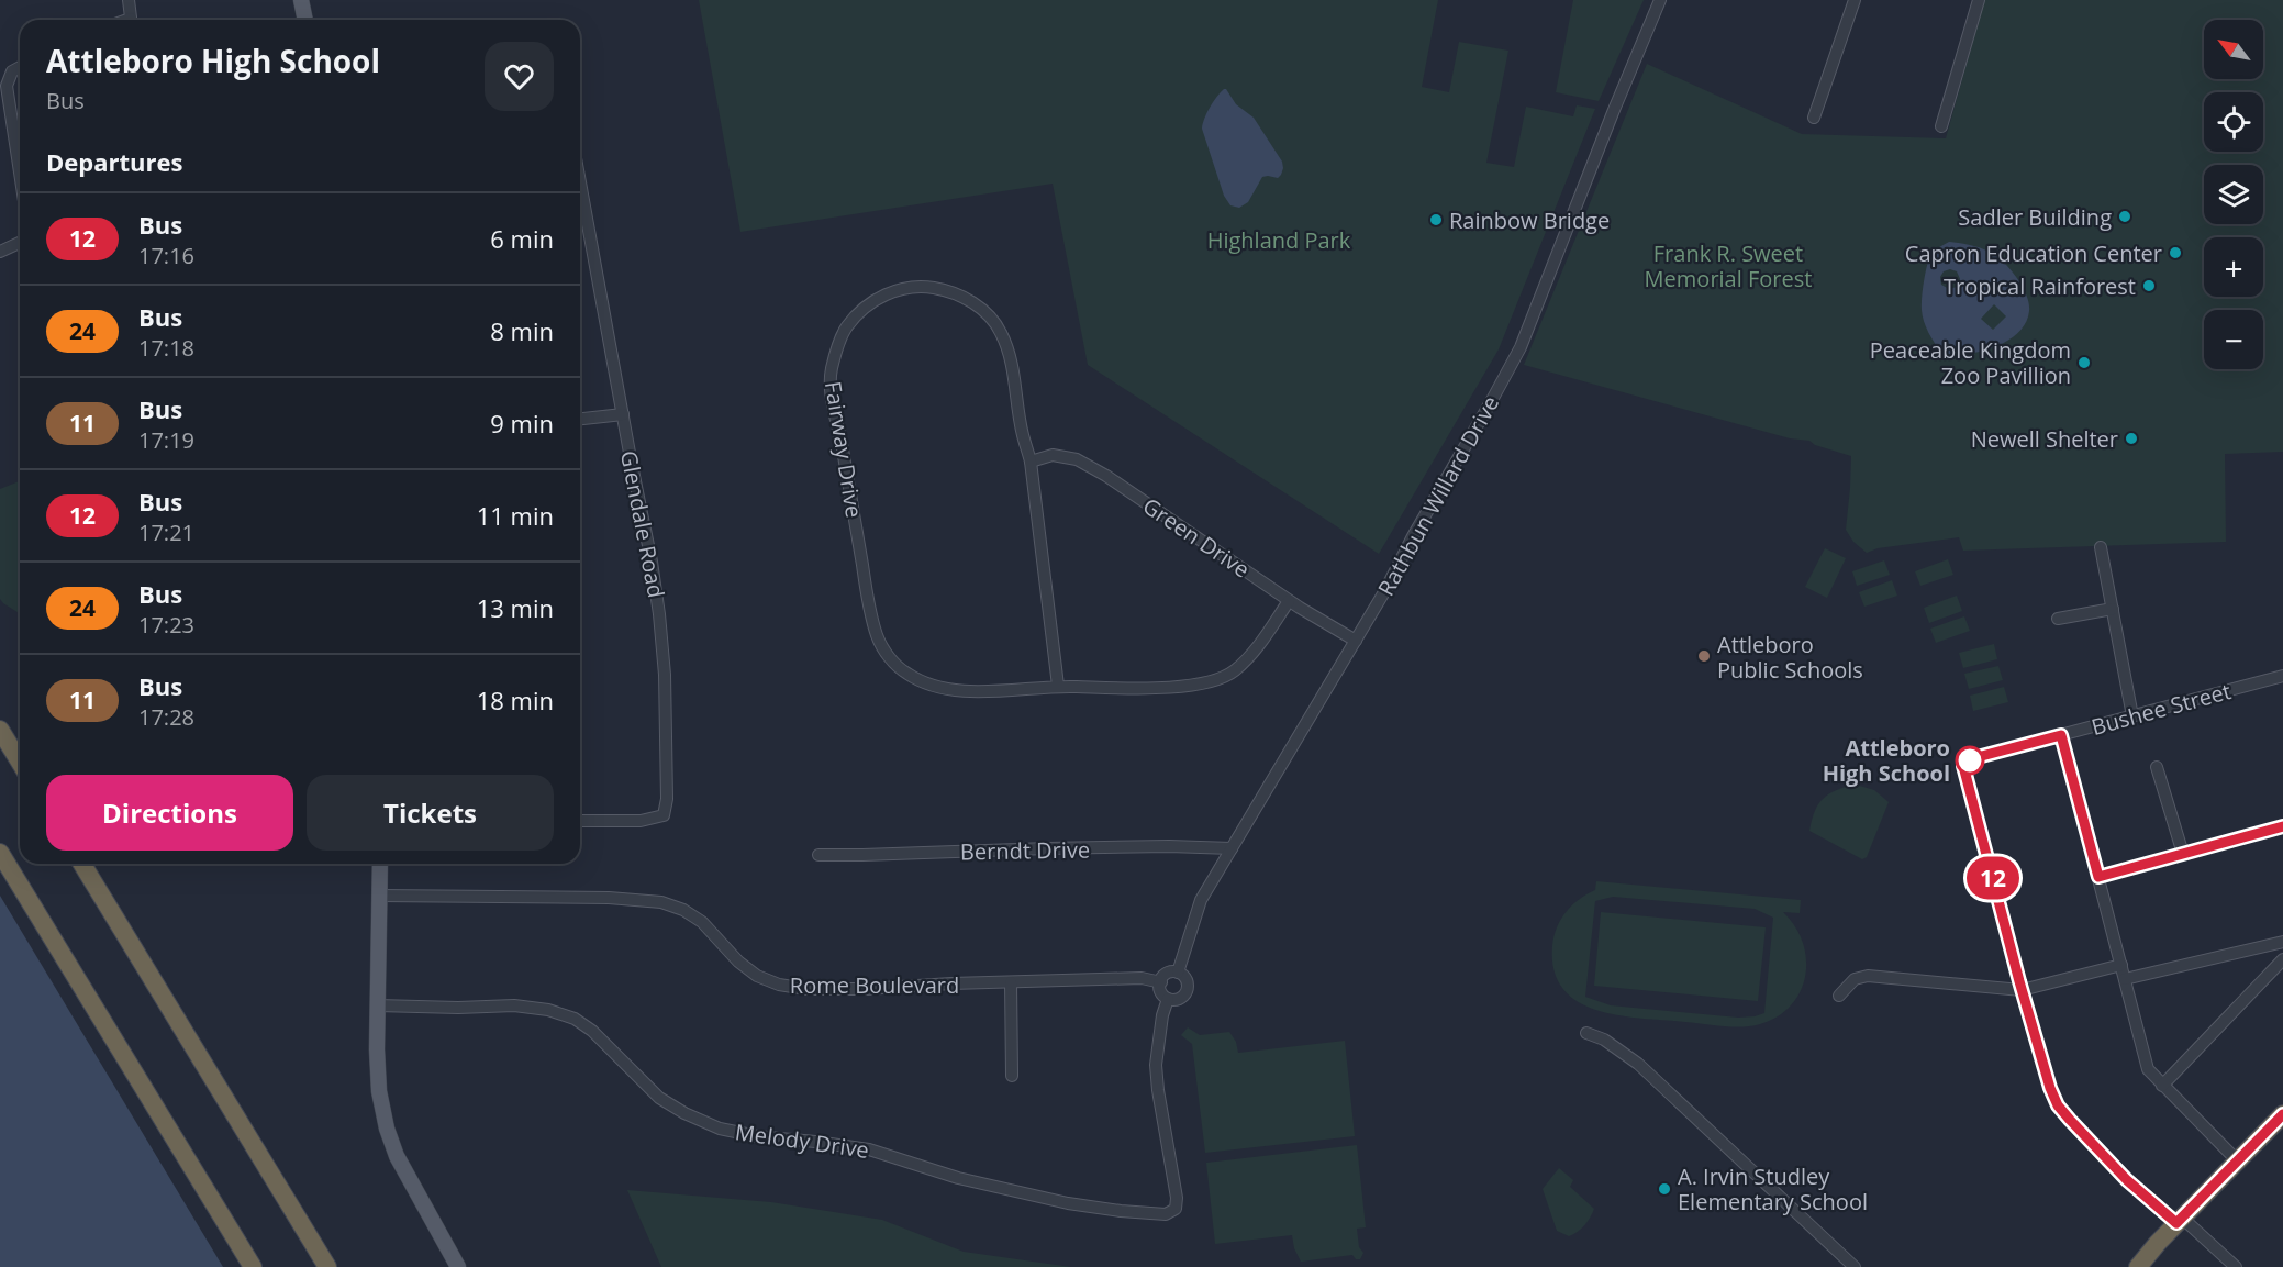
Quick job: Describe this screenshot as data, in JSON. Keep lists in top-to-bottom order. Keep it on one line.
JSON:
{"streets":{"street":["Fairway Drive","Rathbun Willard Drive","Glendale Road","Green Drive","Bushee Street","Berndt Drive","Rome Boulevard","Melody Drive"]},"crossings":[["Fairway Drive","Green Drive"],["Rathbun Willard Drive","Green Drive"],["Rathbun Willard Drive","Berndt Drive"],["Rathbun Willard Drive","Rome Boulevard"],["Rathbun Willard Drive","Melody Drive"],["Rome Boulevard","Melody Drive"]],"parks":["Highland Park","Frank R. Sweet Memorial Forest"],"places":["Sadler Building","Rainbow Bridge","Capron Education Center","Tropical Rainforest","Peaceable Kingdom Zoo Pavillion","Newell Shelter","Attleboro Public Schools","Attleboro High School","A. Irvin Studley Elementary School"],"lines":["bus line 12"],"north":"top left","page":{"on_map":"12","map_buttons":["+","−"],"heading":[["Attleboro High School","Bus"],"Departures"],"list":[{"mark":"12","name":"Bus","note":"17:16","value":"6 min"},{"mark":"24","name":"Bus","note":"17:18","value":"8 min"},{"mark":"11","name":"Bus","note":"17:19","value":"9 min"},{"mark":"12","name":"Bus","note":"17:21","value":"11 min"},{"mark":"24","name":"Bus","note":"17:23","value":"13 min"},{"mark":"11","name":"Bus","note":"17:28","value":"18 min"}],"buttons":["Directions","Tickets"]}}
